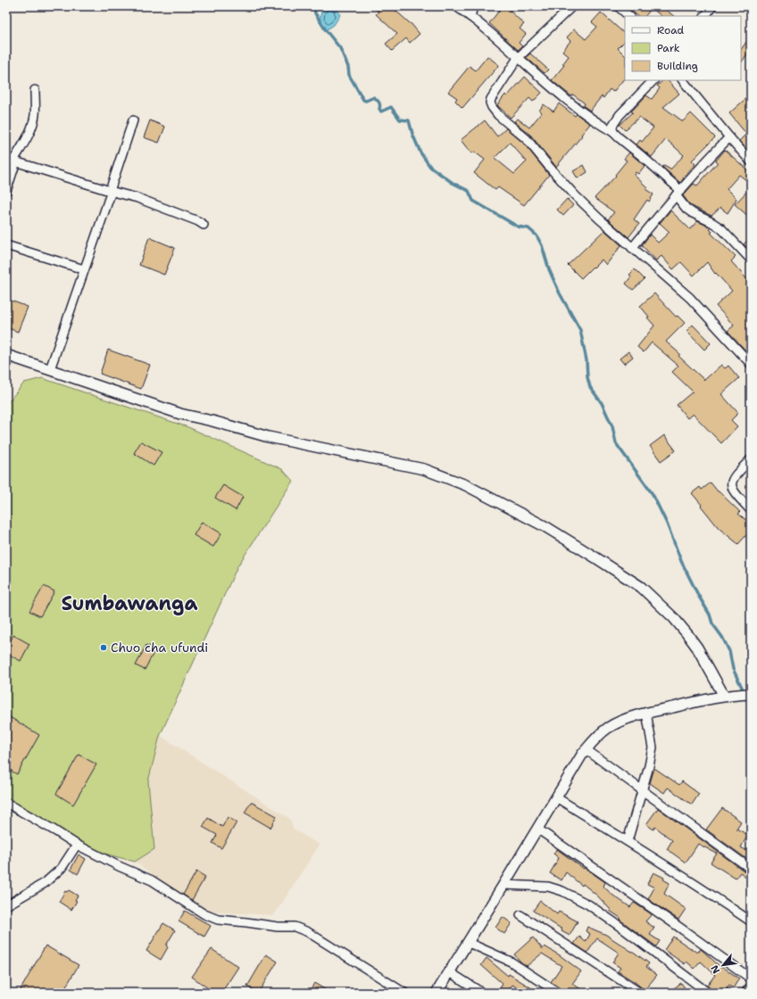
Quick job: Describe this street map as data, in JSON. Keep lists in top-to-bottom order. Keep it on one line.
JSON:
{"districts":["Sumbawanga"],"places":["Chuo cha ufundi"],"legend":["Road","Park","Building"],"north":"bottom left"}
